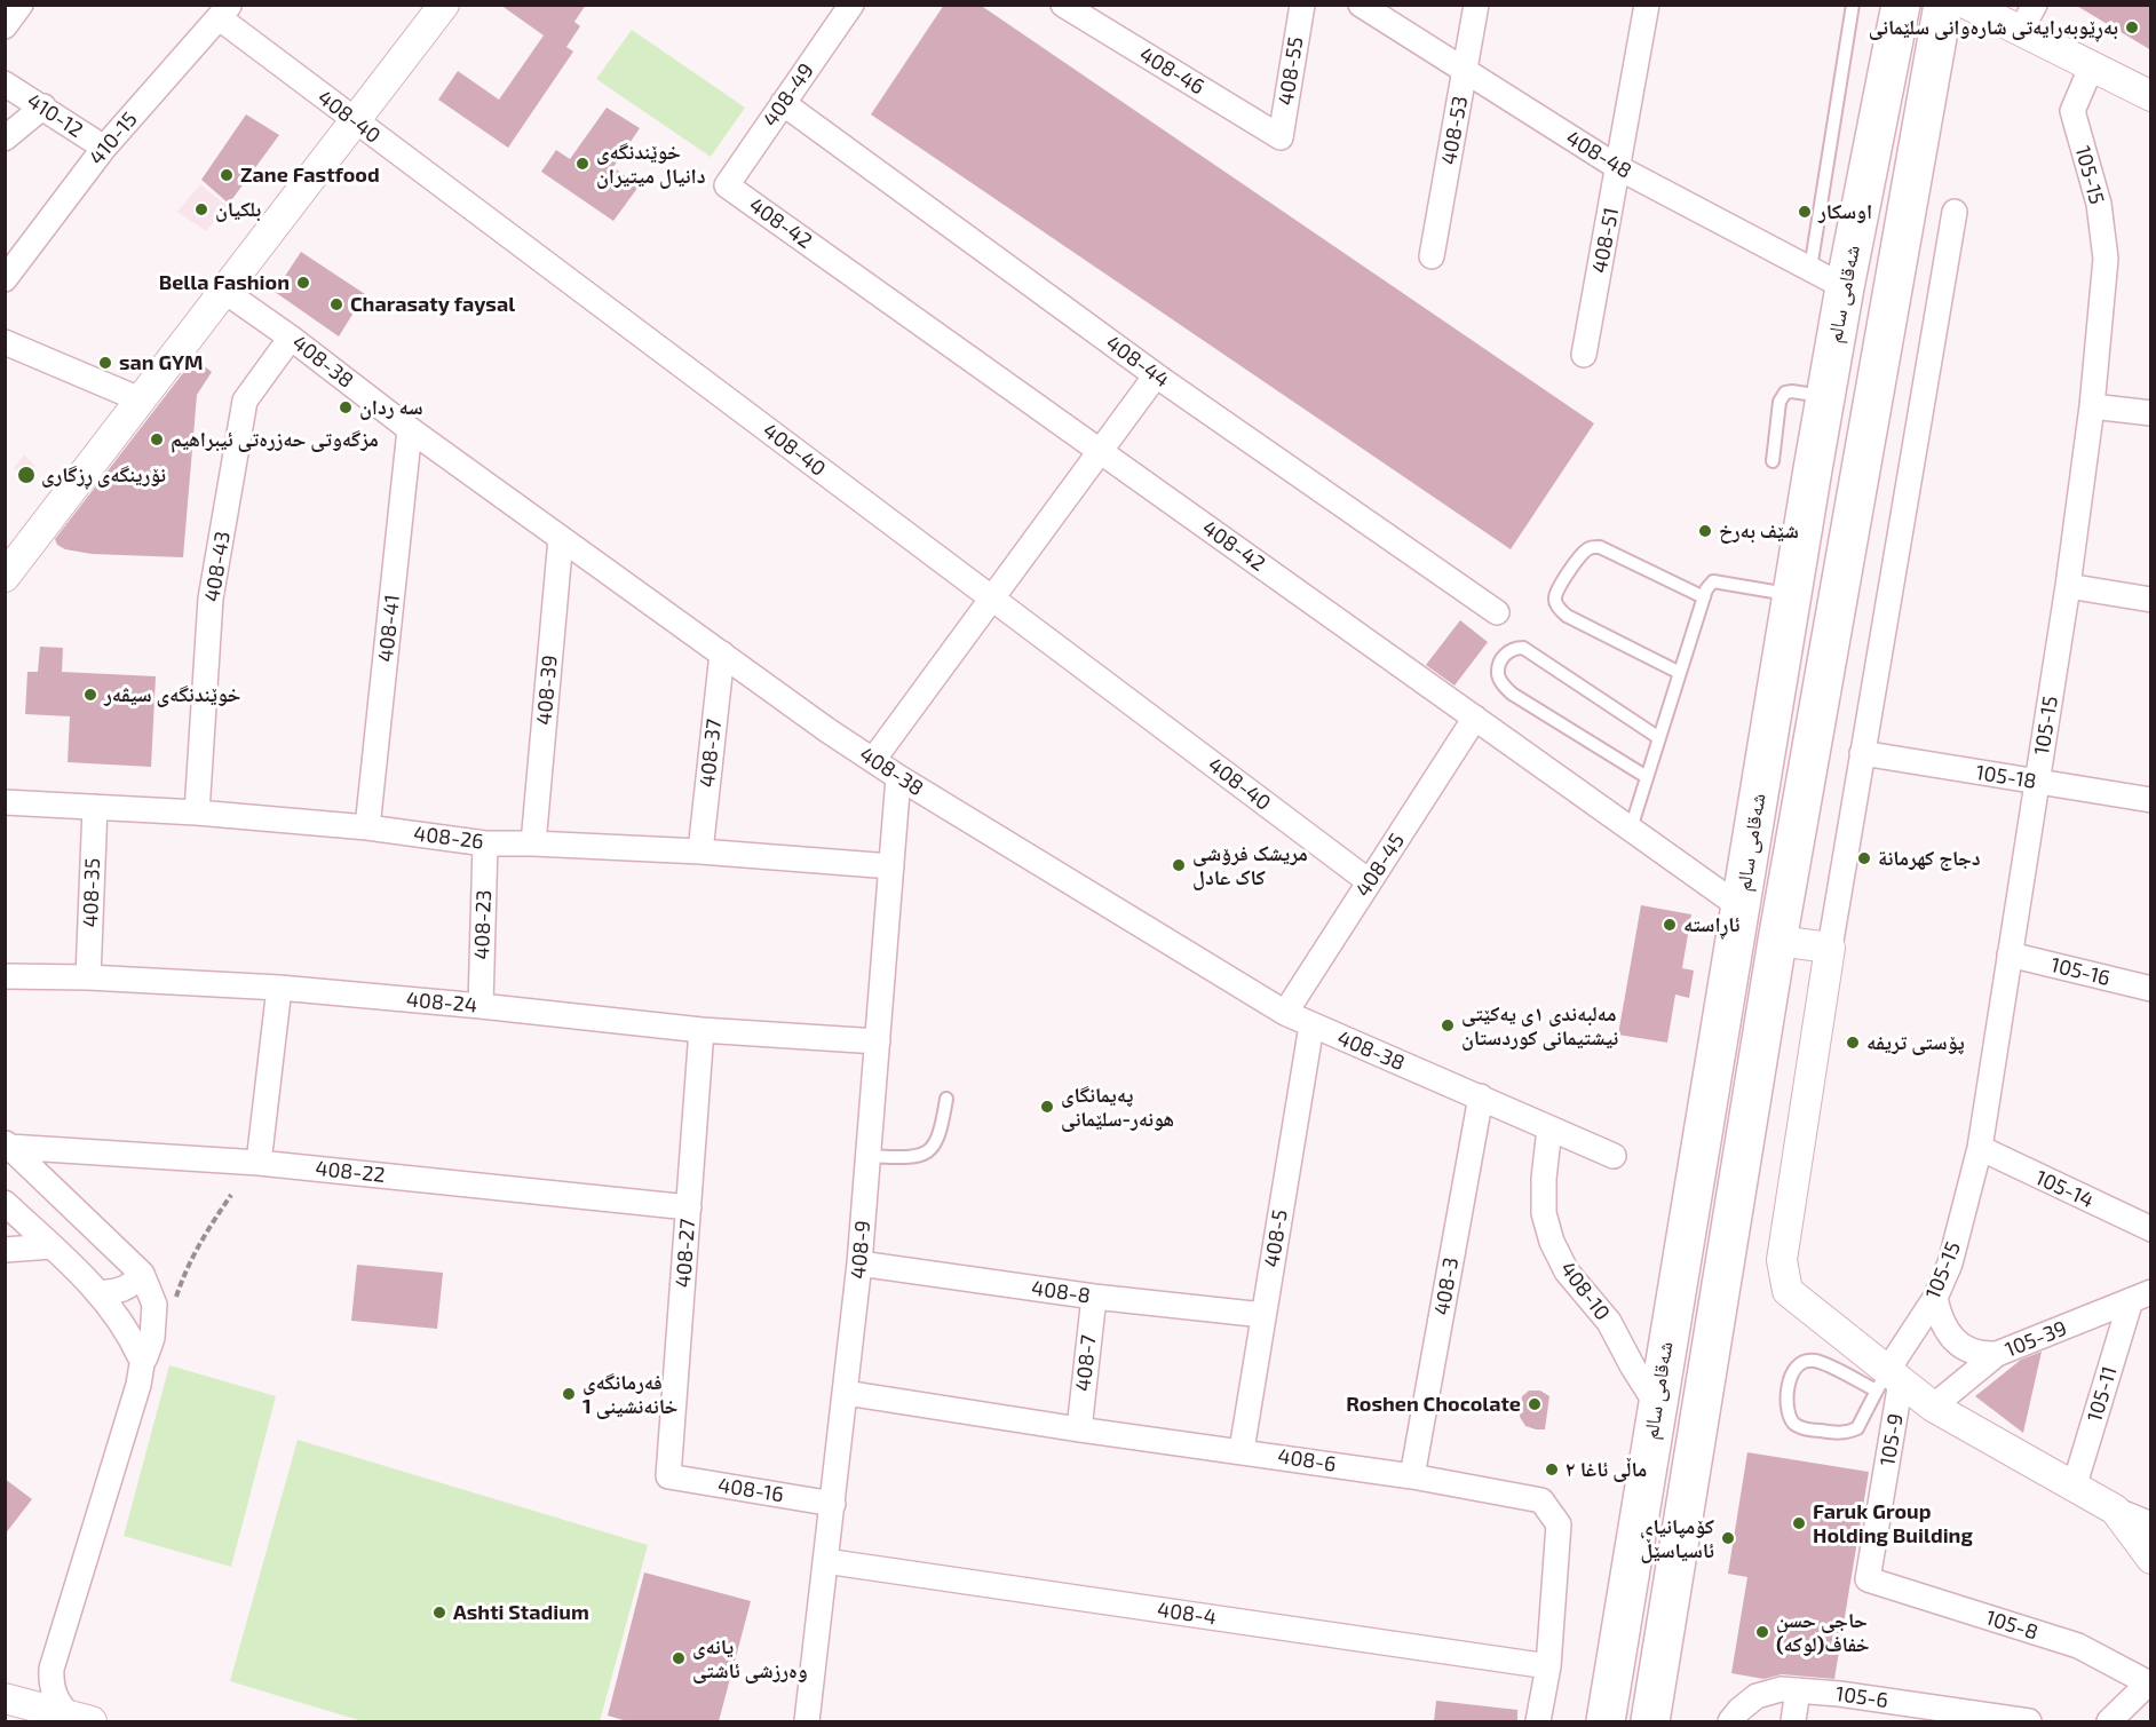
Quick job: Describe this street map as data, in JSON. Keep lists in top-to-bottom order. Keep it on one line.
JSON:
{"streets":{"main road":["شەقامی سالم"],"street":["408-46","408-55","408-49","410-12","408-40","408-53","410-15","408-48","105-15","408-42","408-51","408-38","408-44","408-43","408-41","408-39","408-37","105-18","408-26","408-45","408-35","408-23","105-16","408-24","408-22","105-14","408-5","408-9","408-27","408-3","408-10","408-8","105-39","408-7","105-11","105-9","408-6","408-16","408-4","105-8","105-6"]},"crossings":[["408-46","408-55"],["408-49","408-42"],["408-49","408-44"],["410-12","410-15"],["408-40","410-15"],["408-40","408-45"],["408-53","408-48"],["408-48","408-51"],["408-48","شەقامی سالم"],["105-15","105-18"],["105-15","105-16"],["105-15","105-14"],["105-15","105-9"],["408-42","شەقامی سالم"],["408-42","408-45"],["شەقامی سالم","408-10"],["408-38","408-43"],["408-38","408-41"],["408-38","408-39"],["408-38","408-37"],["408-38","408-45"],["408-38","408-5"],["408-38","408-9"],["408-38","408-3"],["408-38","408-10"],["408-43","408-26"],["408-41","408-26"],["408-39","408-26"],["408-37","408-26"],["408-26","408-35"],["408-26","408-23"],["408-26","408-9"],["408-35","408-24"],["408-23","408-24"],["408-24","408-9"],["408-24","408-27"],["408-22","408-27"],["408-5","408-8"],["408-5","408-6"],["408-9","408-8"],["408-9","408-6"],["408-9","408-16"],["408-9","408-4"],["408-27","408-16"],["408-3","408-6"],["408-8","408-7"],["105-39","105-11"],["408-7","408-6"],["105-9","105-8"],["408-6","408-4"]],"places":["بەڕێوبەرایەتی شارەوانی سلێمانی","خوێندنگەی دانیال میتیران","Zane Fastfood","بلکیان","اوسكار","Bella Fashion","Charasaty faysal","san GYM","سه ردان","مزگەوتی حەزرەتی ئیبراهیم","نۆرینگەی ڕزگاری","شێف بەرخ","خوێندنگەی سیڤەر","دجاج كهرمانة","مریشک فرۆشی کاک عادل","ئاڕاستە","مەلبەندی ١ی یەکێتی نیشتیمانی کوردستان","پۆستی تریفە","پەیمانگای هونەر-سلێمانی","فەرمانگەی خانەنشینی 1","Roshen Chocolate","ماڵی ئاغا ۲","Faruk Group Holding Building","کۆمپانیای ئاسیاسێڵ","Ashti Stadium","حاجی حسن (لوکه)خفاف","یانەی وەرزشی ئاشتی"]}
